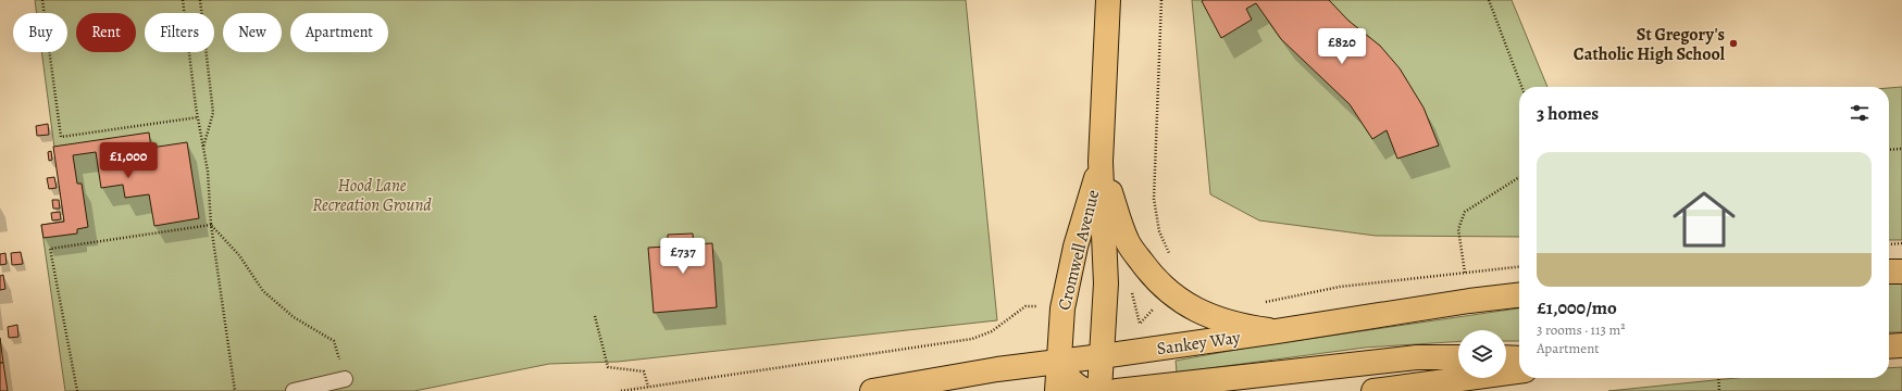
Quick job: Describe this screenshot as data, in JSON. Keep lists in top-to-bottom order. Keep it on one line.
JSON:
{"streets":{"main road":["Cromwell Avenue","Sankey Way"]},"crossings":[["Cromwell Avenue","Sankey Way"]],"parks":["Hood Lane Recreation Ground"],"places":["St Gregory's Catholic High School"],"page":{"chip":["Buy","Rent","Filters","New","Apartment"],"price":["£820","£1,000","£737"],"heading":"3 homes","list":[{"name":"£1,000/mo","note":"3 rooms · 113 m² · Apartment"}]}}
